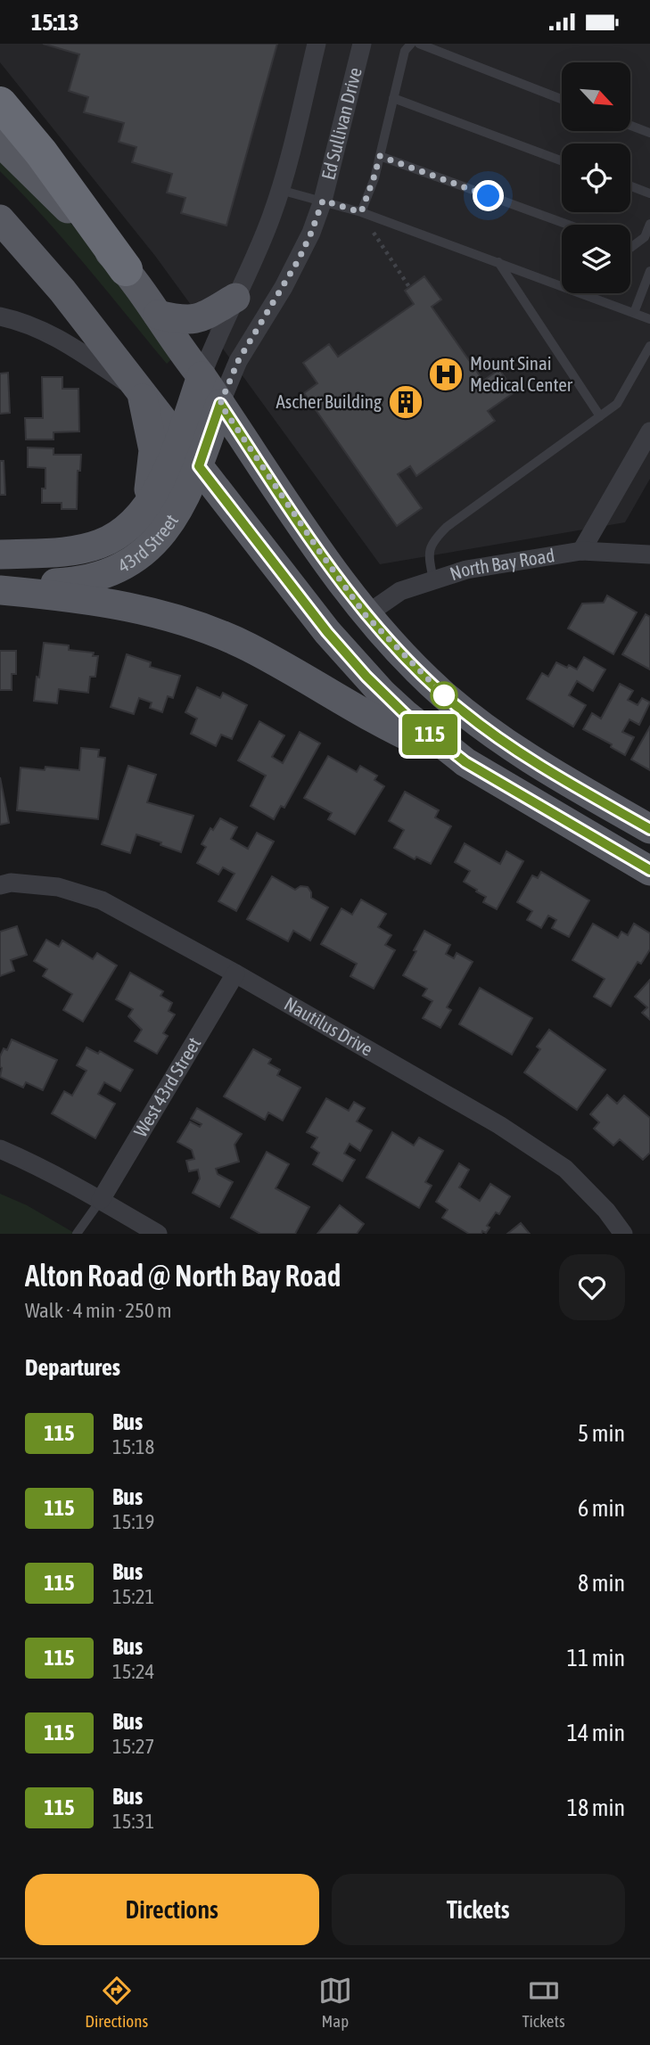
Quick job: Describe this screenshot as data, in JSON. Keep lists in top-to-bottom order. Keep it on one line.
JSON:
{"streets":{"main road":["43rd Street"],"street":["Ed Sullivan Drive","North Bay Road","Nautilus Drive","West 43rd Street"]},"crossings":[["Ed Sullivan Drive","43rd Street"],["Nautilus Drive","West 43rd Street"]],"places":{"hospital":["Mount Sinai Medical Center"],"building":["Ascher Building"]},"lines":["bus line 115"],"north":"bottom right","page":{"status":"15:13","on_map":"115","heading":[["Alton Road @ North Bay Road","Walk · 4 min · 250 m"],"Departures"],"list":[{"mark":"115","name":"Bus","note":"15:18","value":"5 min"},{"mark":"115","name":"Bus","note":"15:19","value":"6 min"},{"mark":"115","name":"Bus","note":"15:21","value":"8 min"},{"mark":"115","name":"Bus","note":"15:24","value":"11 min"},{"mark":"115","name":"Bus","note":"15:27","value":"14 min"},{"mark":"115","name":"Bus","note":"15:31","value":"18 min"}],"buttons":["Directions","Tickets"],"tabs":["Directions","Map","Tickets"]}}
